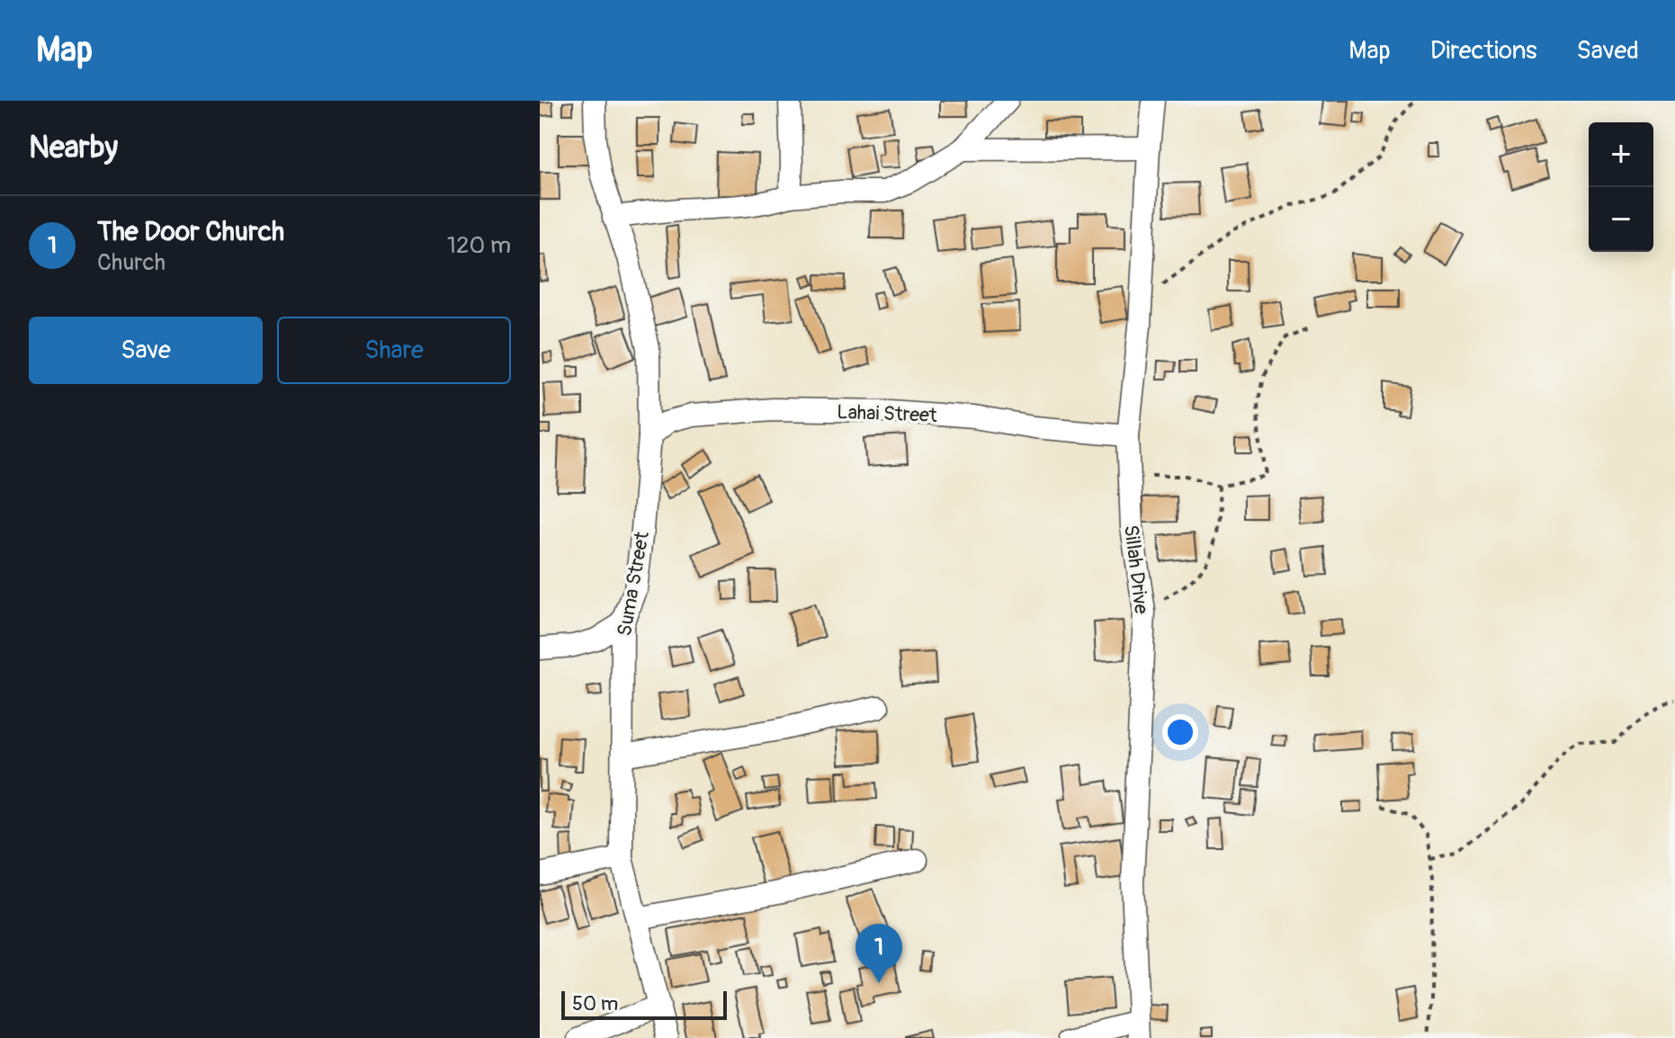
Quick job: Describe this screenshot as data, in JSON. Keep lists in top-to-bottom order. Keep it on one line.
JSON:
{"streets":{"street":["Lahai Street","Sillah Drive","Suma Street"]},"crossings":[["Lahai Street","Sillah Drive"],["Lahai Street","Suma Street"]],"scale_bar":"50 m","page":{"header":"Map","nav":["Map","Directions","Saved"],"heading":"Nearby","map_buttons":["+","−"],"list":[{"mark":"1","name":"The Door Church","note":"Church","value":"120 m"}],"buttons":["Save","Share"],"pins":"1","scale":"50 m"}}
